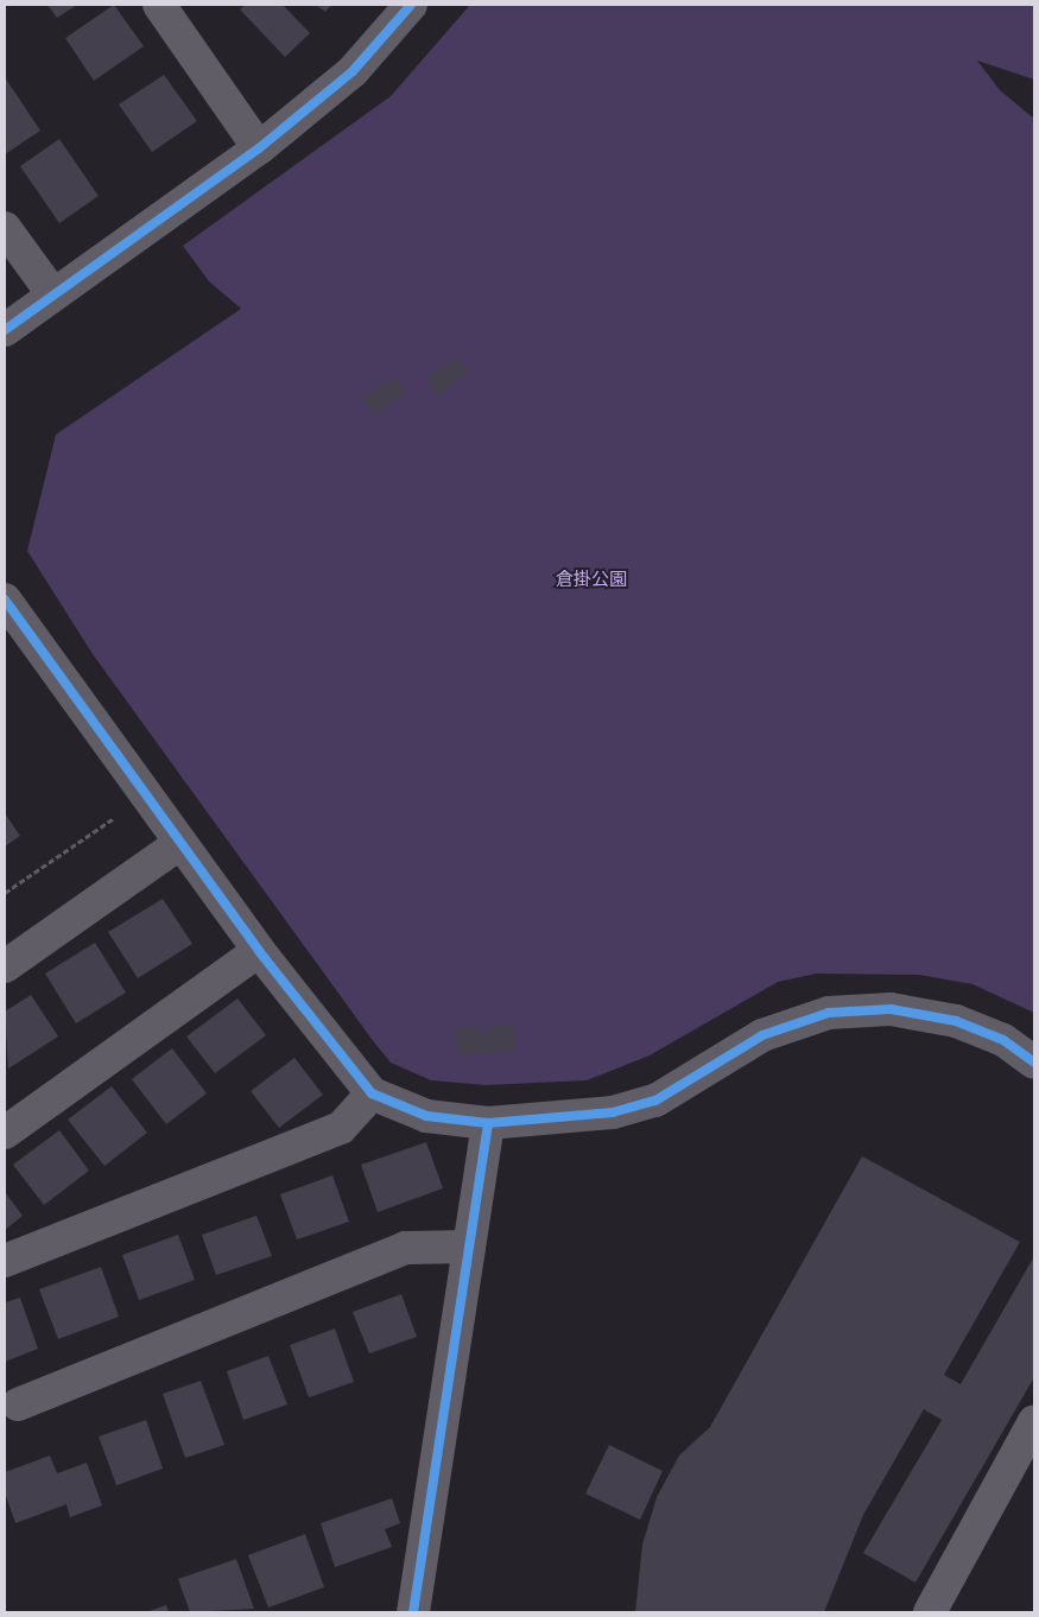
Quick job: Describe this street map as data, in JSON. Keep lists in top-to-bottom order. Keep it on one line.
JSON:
{"parks":["倉掛公園"]}
